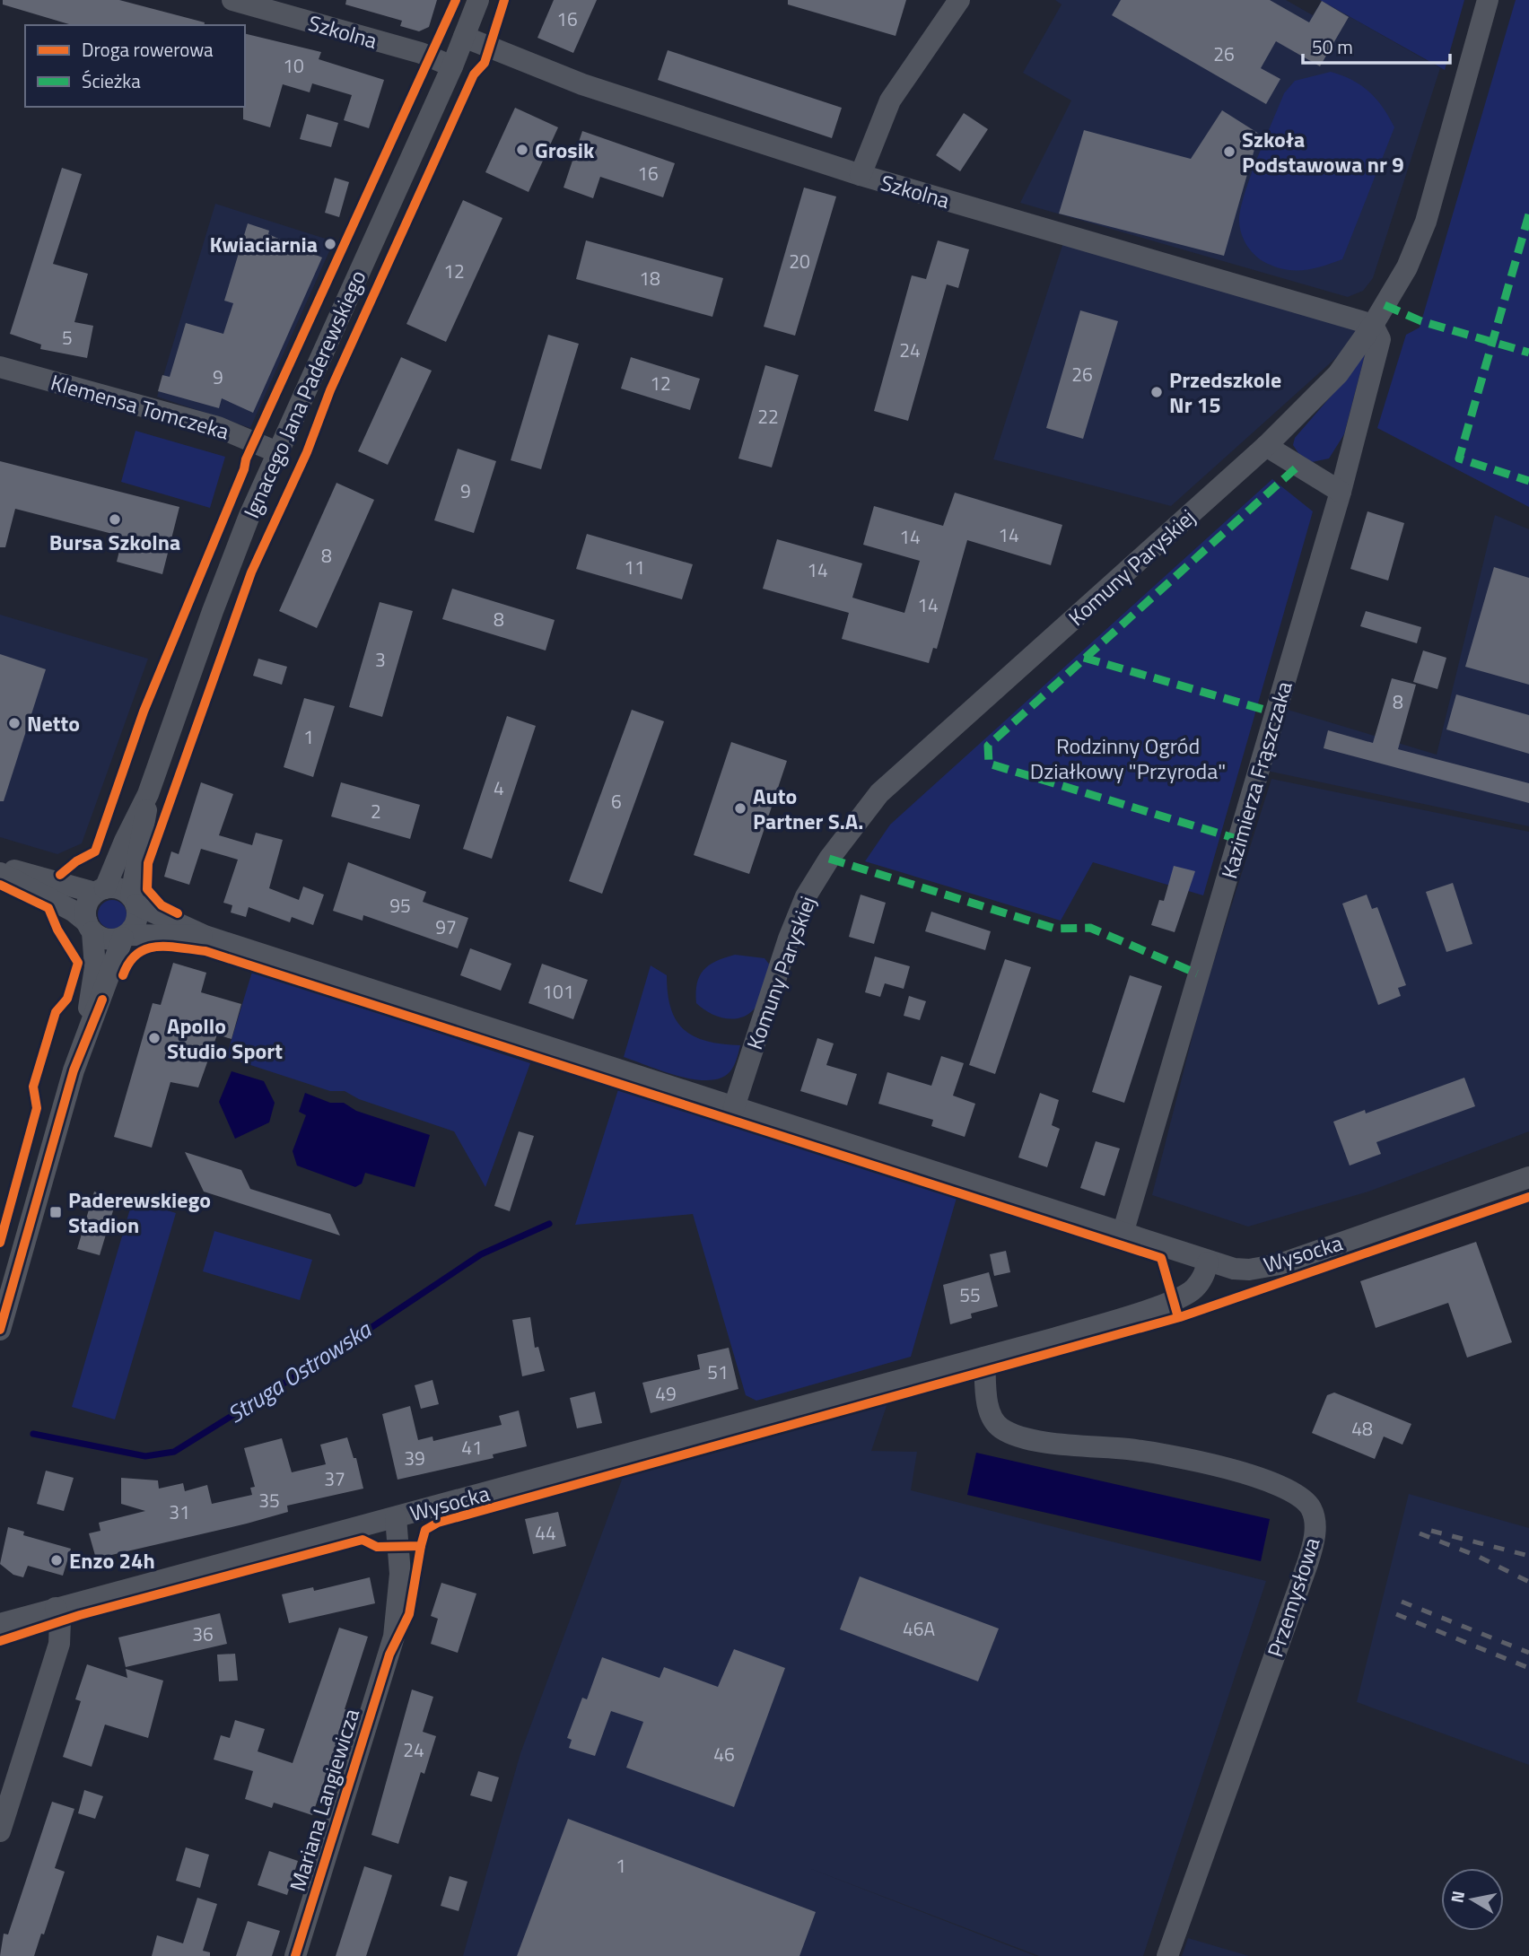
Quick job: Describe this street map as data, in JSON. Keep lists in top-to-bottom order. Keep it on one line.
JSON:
{"streets":{"street":["Szkolna","Ignacego Jana Paderewskiego","Klemensa Tomczeka","Komuny Paryskiej","Kazimierza Frąszczaka","Wysocka","Przemysłowa","Mariana Langiewicza"]},"crossings":[["Szkolna","Ignacego Jana Paderewskiego"],["Szkolna","Komuny Paryskiej"],["Szkolna","Kazimierza Frąszczaka"],["Ignacego Jana Paderewskiego","Klemensa Tomczeka"],["Komuny Paryskiej","Kazimierza Frąszczaka"],["Wysocka","Przemysłowa"],["Wysocka","Mariana Langiewicza"]],"water":["Struga Ostrowska"],"parks":["Rodzinny Ogród Działkowy \"Przyroda\""],"places":{"other":["Grosik","Szkoła Podstawowa nr 9","Kwiaciarnia","Przedszkole Nr 15","Bursa Szkolna","Netto","Auto Partner S.A.","Apollo Studio Sport","Enzo 24h"],"transit":["Paderewskiego Stadion"]},"house_numbers":["16","26","10","16","20","12","18","5","24","26","9","12","22","9","14","14","8","11","14","14","8","3","8","1","4","6","2","95","97","101","55","51","49","48","41","39","37","35","31","44","46A","36","24","46","1"],"legend":["Droga rowerowa","Ścieżka"],"scale_bar":"50 m","north":"left"}
